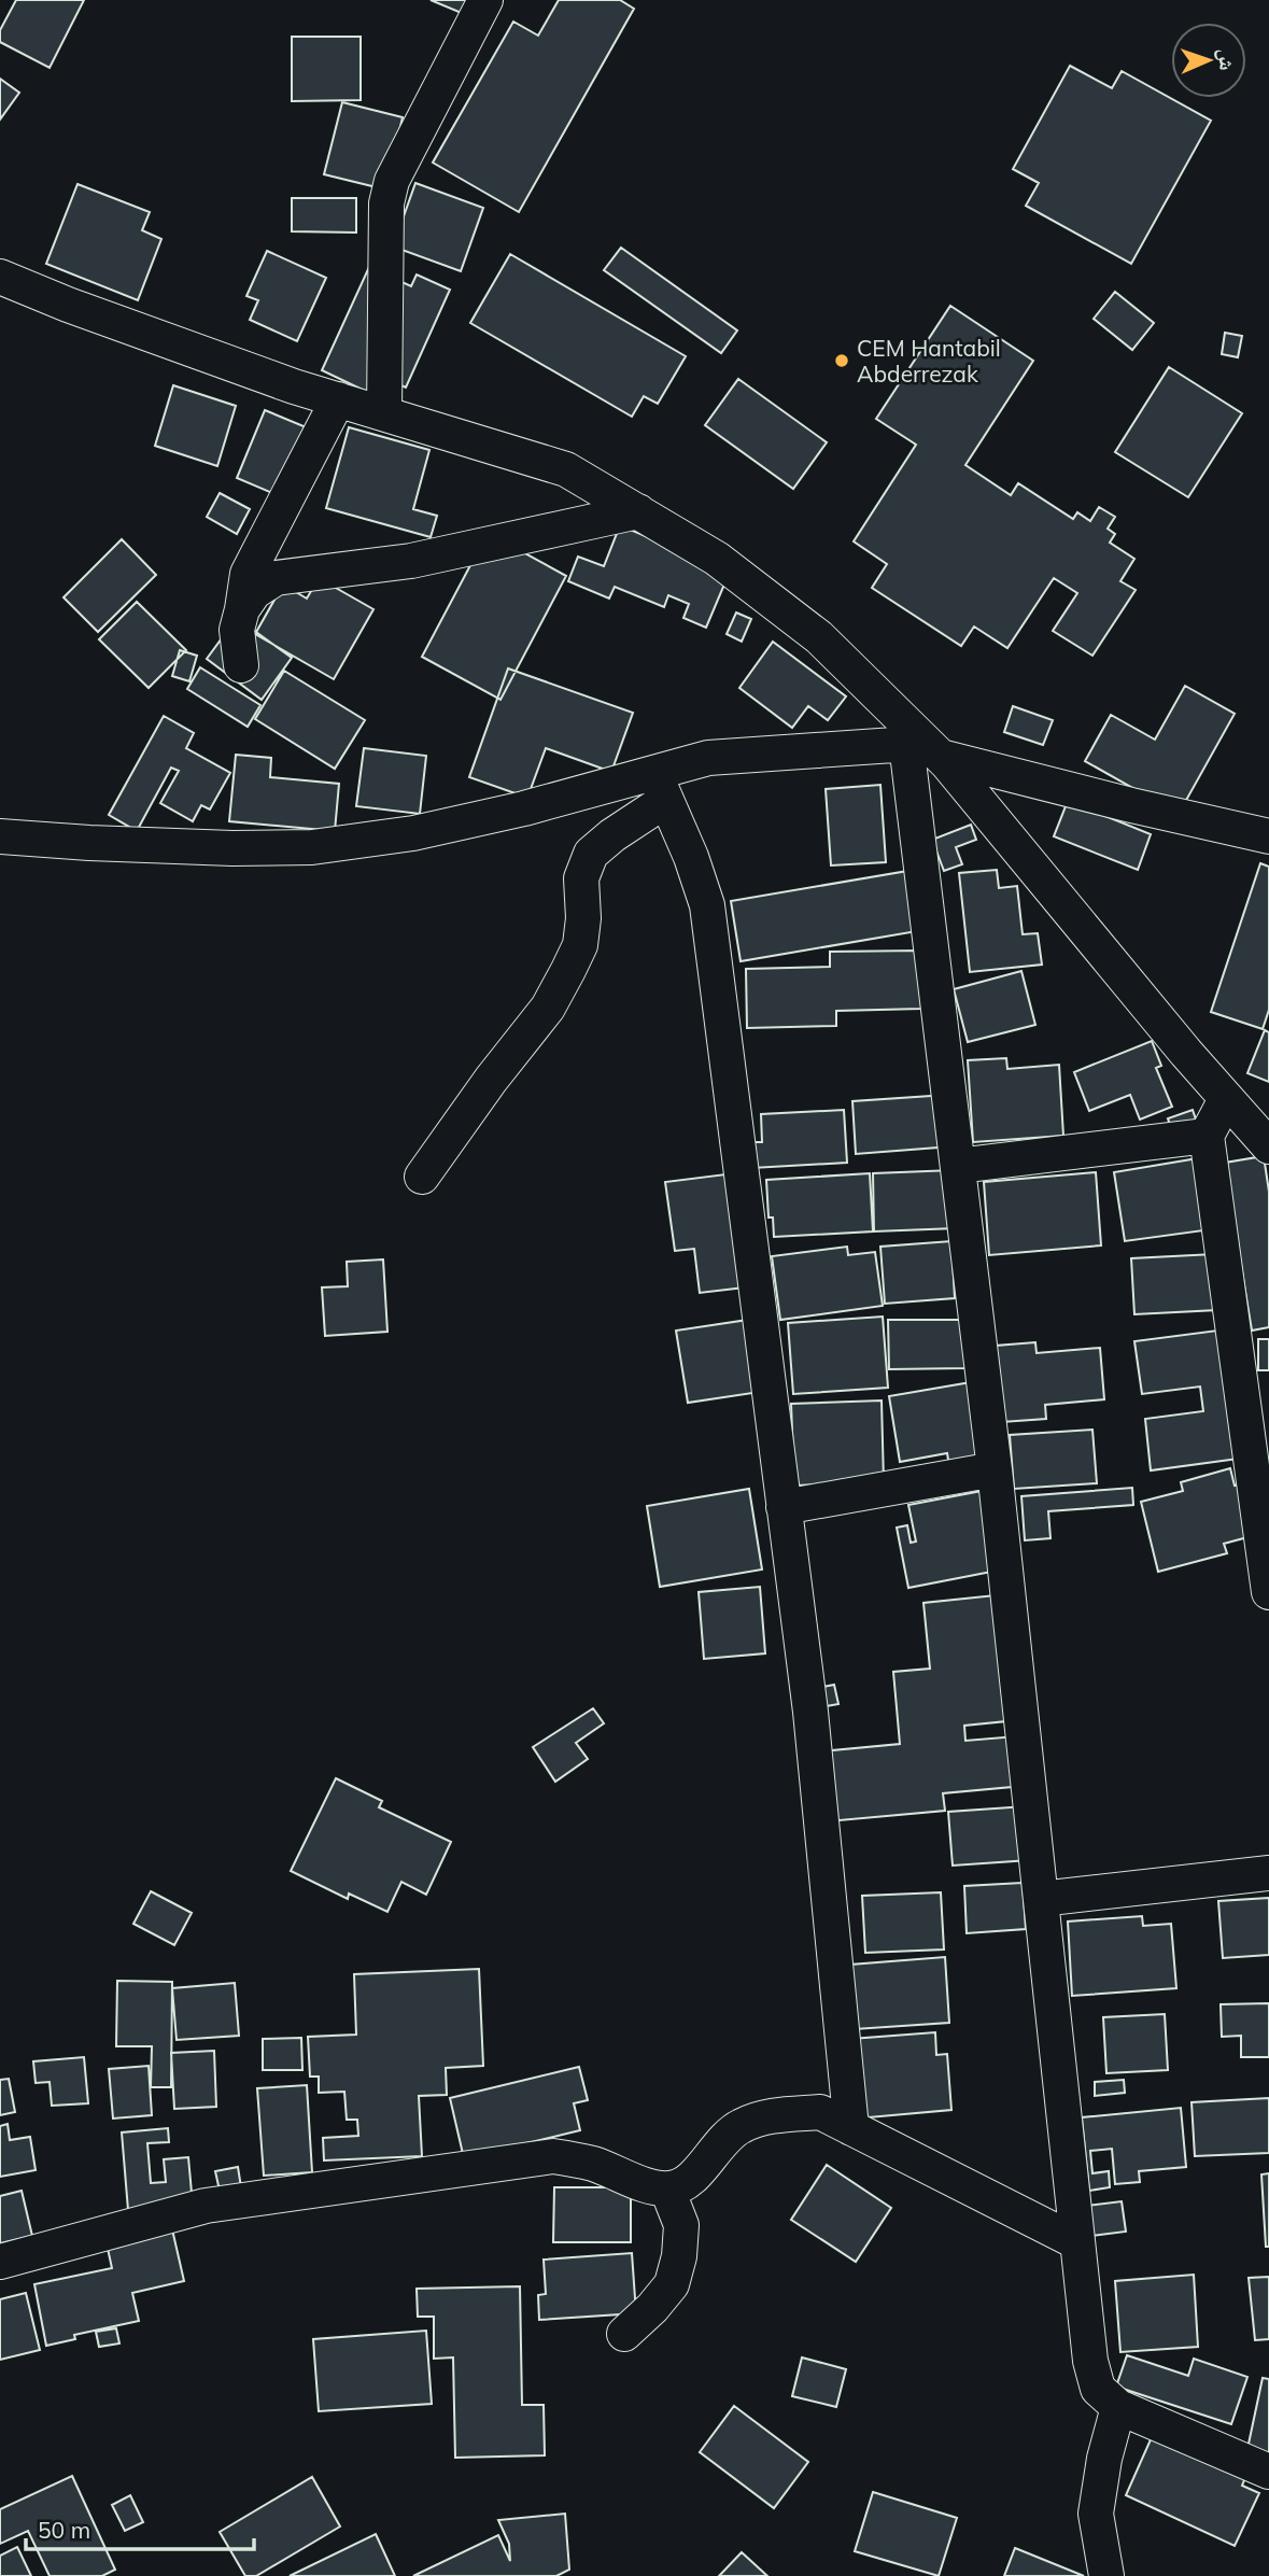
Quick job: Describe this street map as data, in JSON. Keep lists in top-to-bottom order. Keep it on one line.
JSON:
{"places":["CEM Hantabil Abderrezak"],"scale_bar":"50 m","north":"right"}
